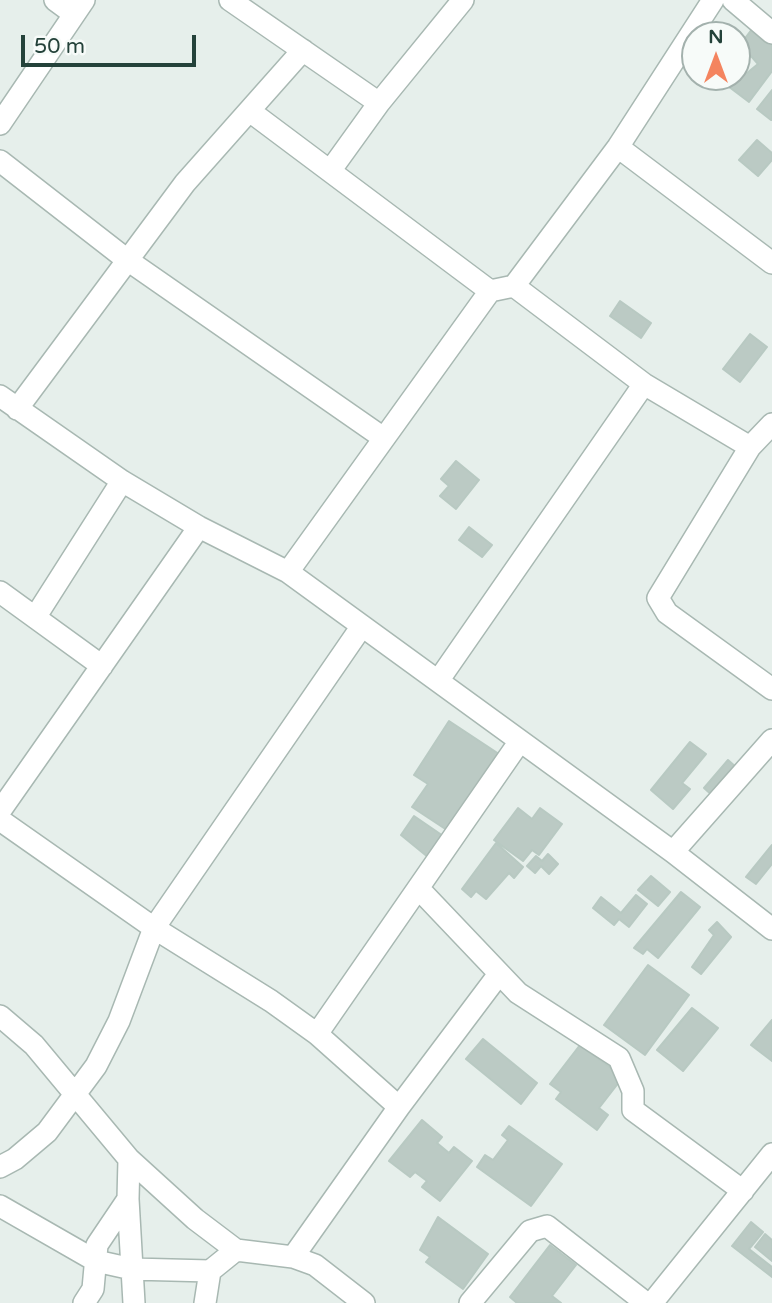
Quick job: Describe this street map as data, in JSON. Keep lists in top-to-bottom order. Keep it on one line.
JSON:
{"scale_bar":"50 m","north":"top"}
